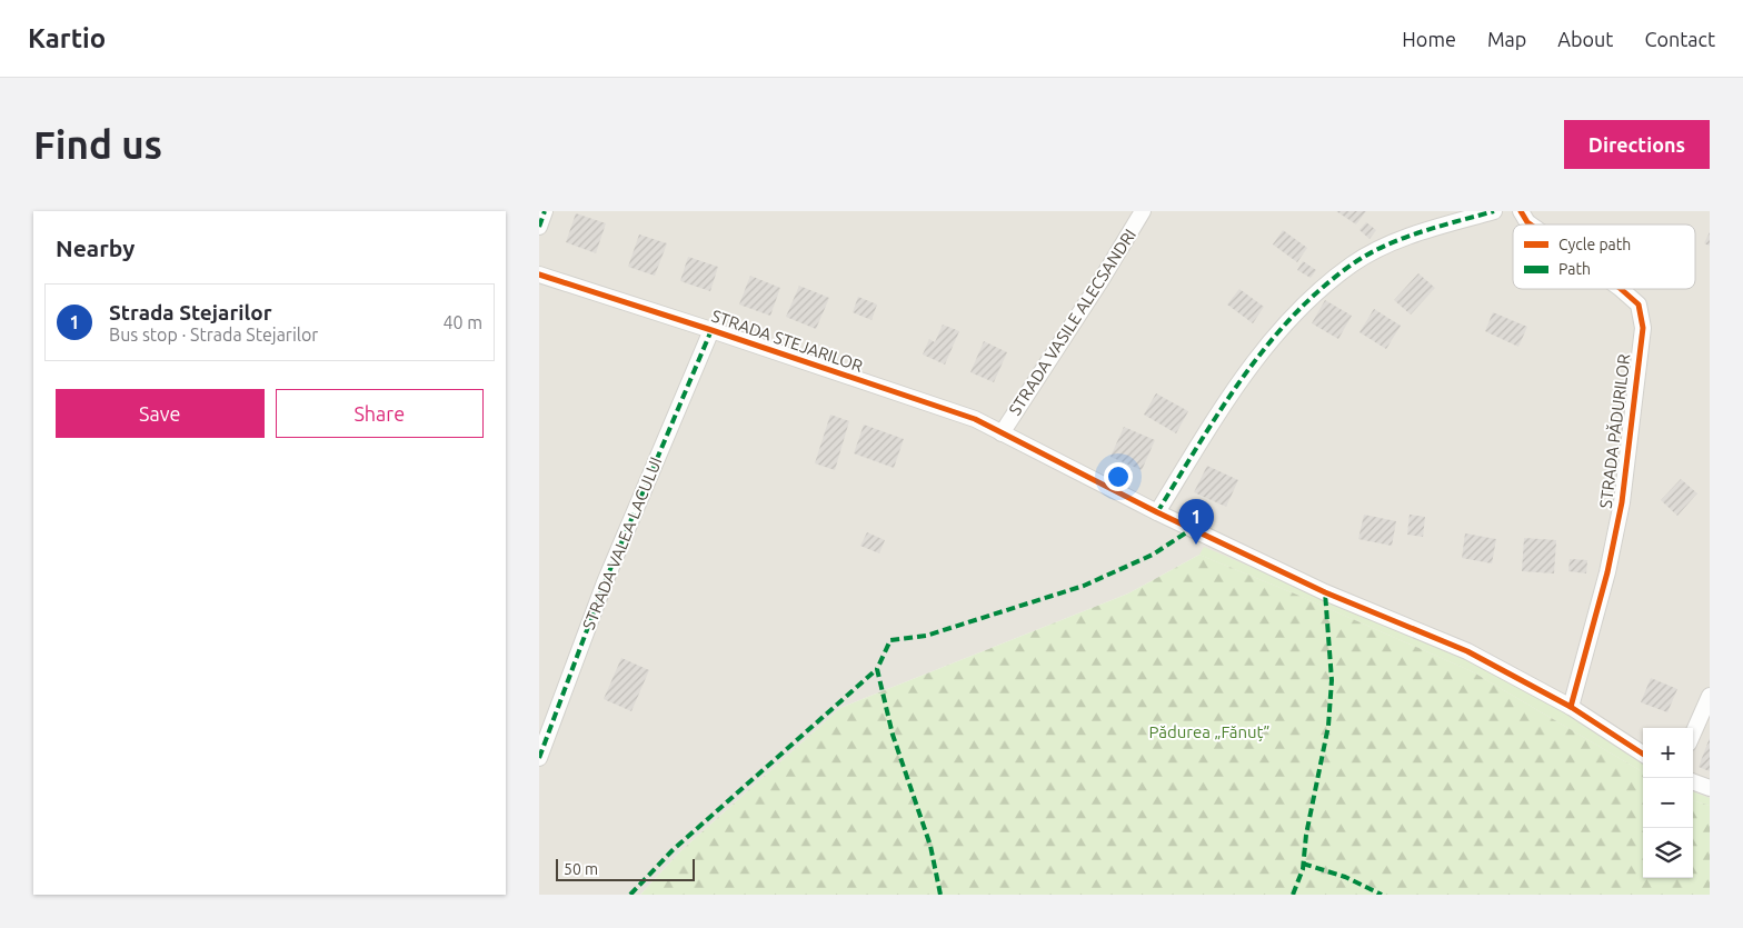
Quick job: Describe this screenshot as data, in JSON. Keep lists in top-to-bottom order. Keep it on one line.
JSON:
{"streets":{"street":["STRADA VASILE ALECSANDRI","STRADA STEJARILOR","STRADA PĂDURILOR","STRADA VALEA LACULUI"]},"crossings":[["STRADA VASILE ALECSANDRI","STRADA STEJARILOR"],["STRADA STEJARILOR","STRADA PĂDURILOR"],["STRADA STEJARILOR","STRADA VALEA LACULUI"]],"parks":["Pădurea „Fănuț”"],"legend":["Cycle path","Path"],"scale_bar":"50 m","page":{"header":"Kartio","nav":["Home","Map","About","Contact"],"buttons":["Directions",["Save","Share"]],"title":"Find us","heading":"Nearby","list":[{"mark":"1","name":"Strada Stejarilor","note":"Bus stop · Strada Stejarilor","value":"40 m"}],"pins":"1","map_buttons":["+","−"],"scale":"50 m"}}
